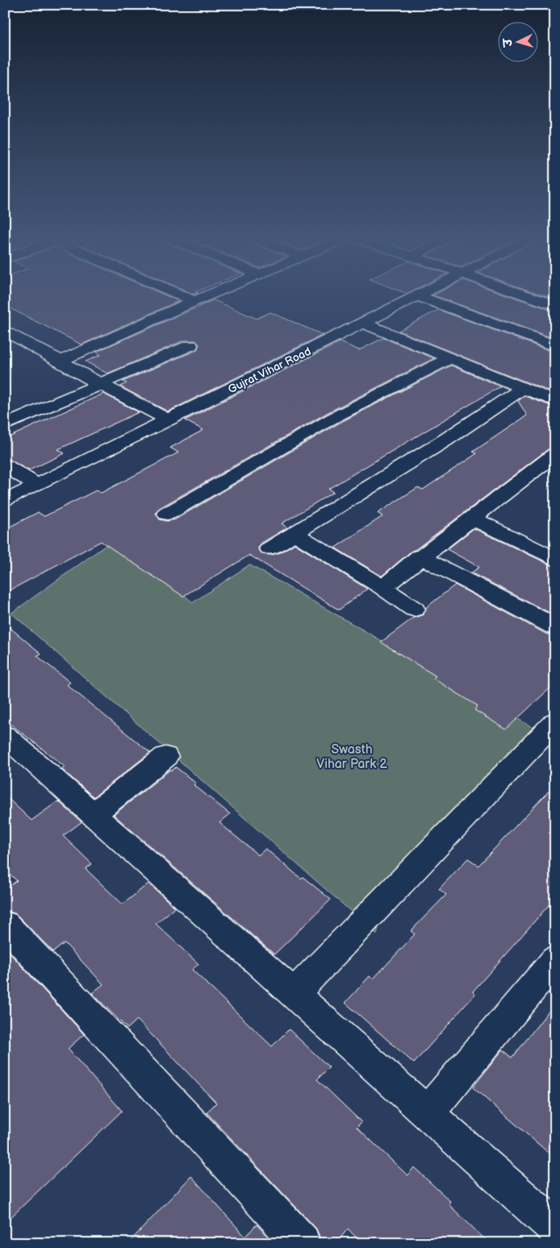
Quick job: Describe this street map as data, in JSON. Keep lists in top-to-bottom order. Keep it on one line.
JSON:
{"streets":{"street":["Gujrat Vihar Road"]},"parks":["Swasth Vihar Park 2"],"north":"left"}
